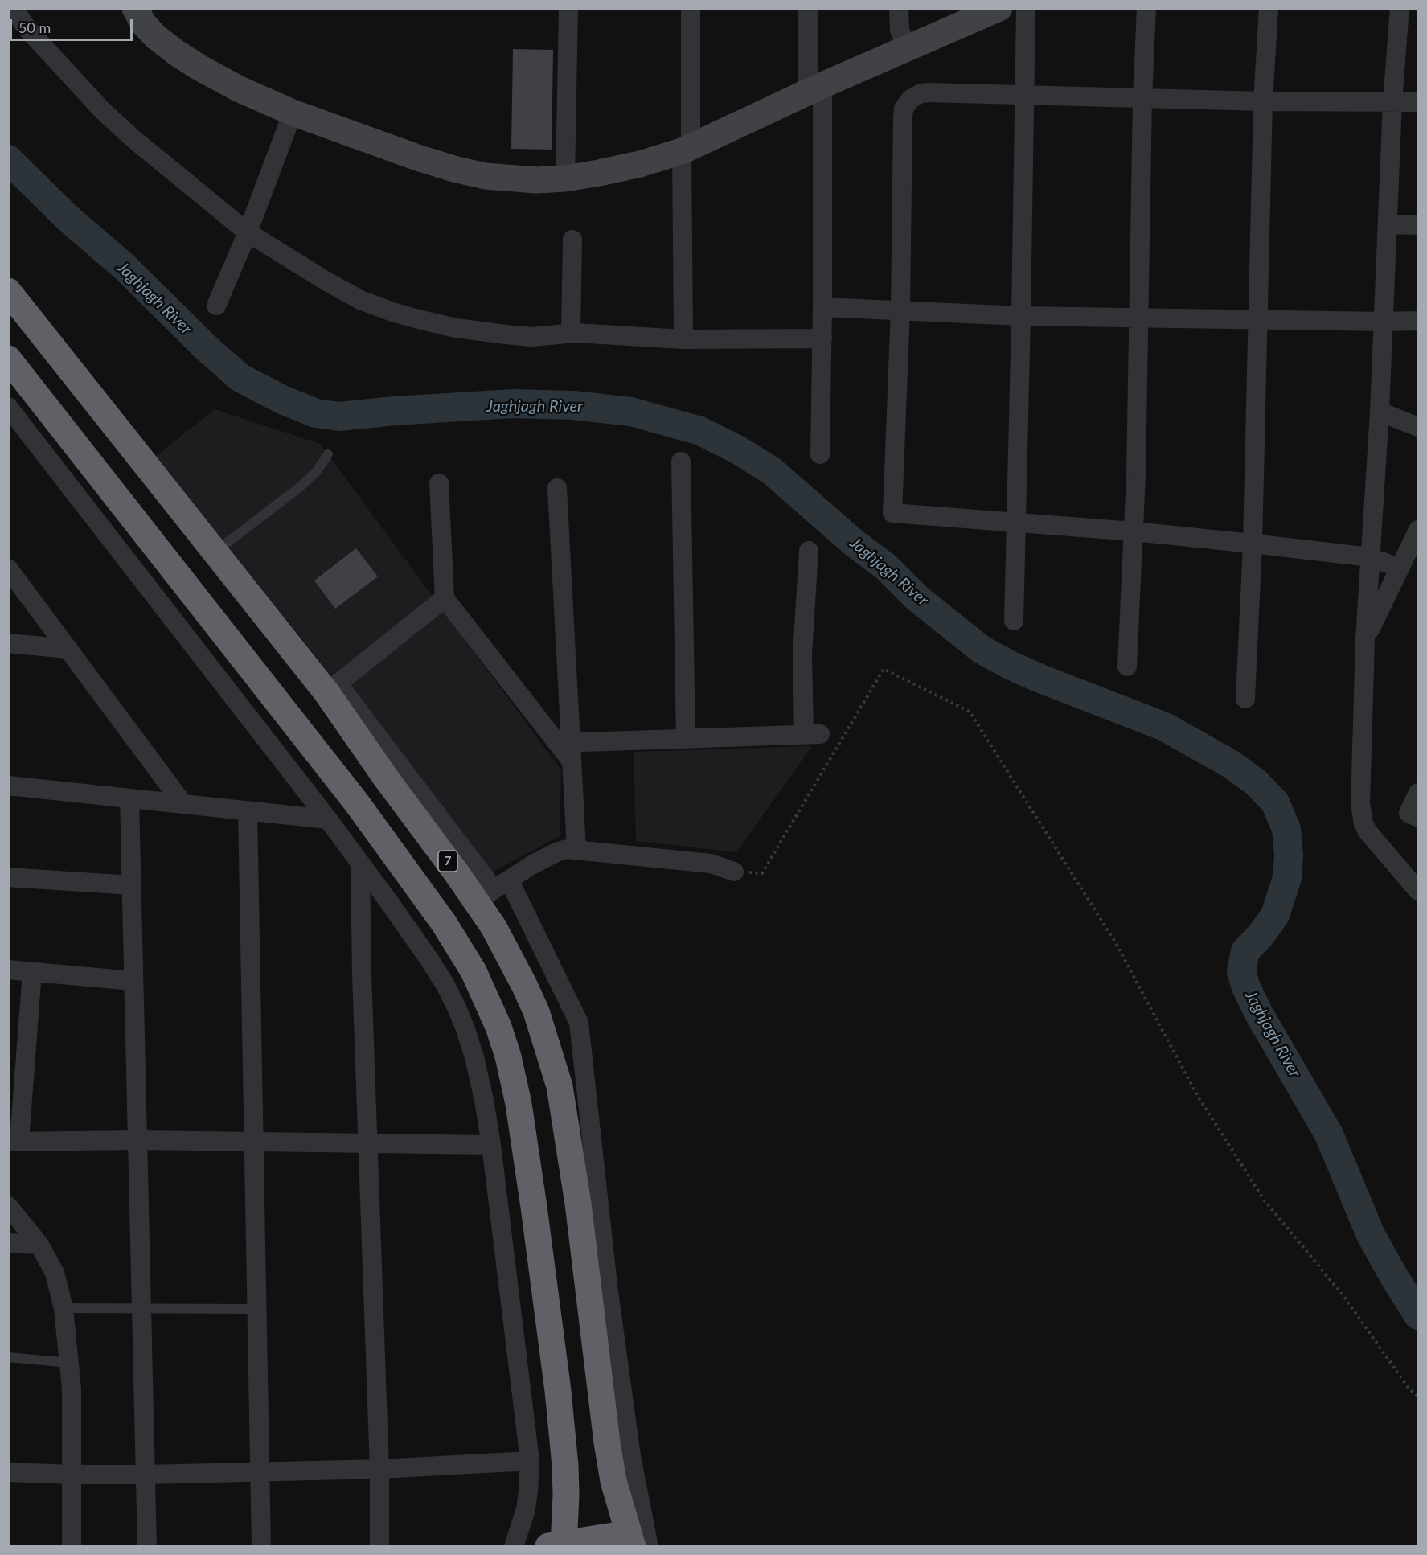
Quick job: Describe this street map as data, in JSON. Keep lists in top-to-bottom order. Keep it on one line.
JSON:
{"streets":{"highway":["7"]},"water":["Jaghjagh River"],"scale_bar":"50 m"}
